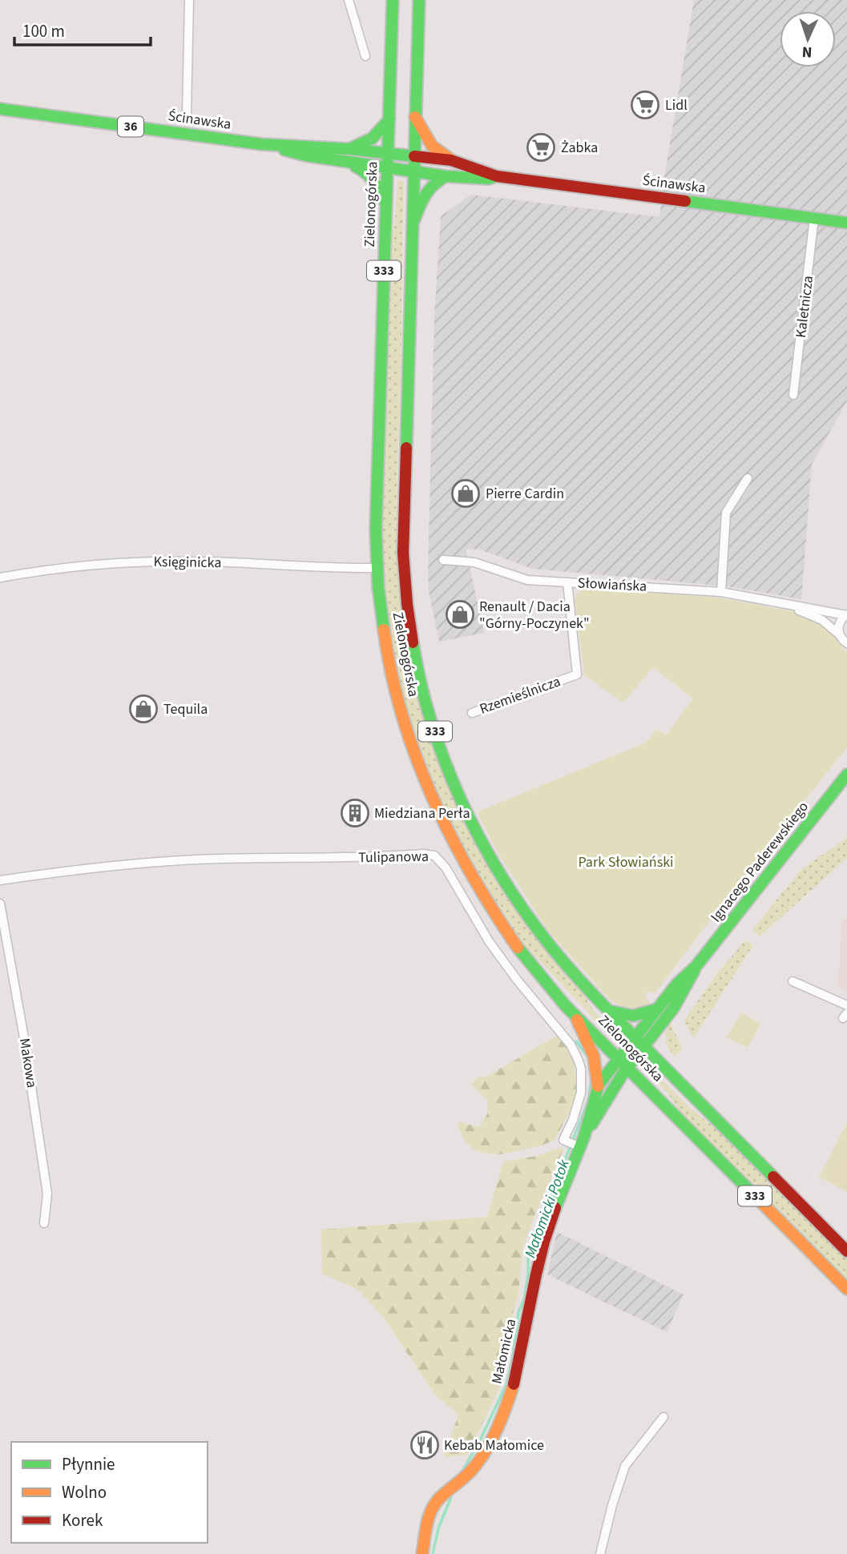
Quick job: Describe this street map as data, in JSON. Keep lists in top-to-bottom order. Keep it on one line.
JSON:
{"streets":{"main road":["Ścinawska","36","Zielonogórska","333","Ignacego Paderewskiego","Małomicka"],"street":["Kaletnicza","Księginicka","Słowiańska","Rzemieślnicza","Tulipanowa","Makowa"]},"crossings":[["Ścinawska","36"],["Ścinawska","Zielonogórska"],["Ścinawska","Kaletnicza"],["36","Zielonogórska"],["Zielonogórska","Księginicka"],["Zielonogórska","Małomicka"],["Słowiańska","Rzemieślnicza"],["Tulipanowa","Małomicka"],["Ignacego Paderewskiego","Małomicka"]],"water":["Małomicki Potok"],"parks":["Park Słowiański"],"places":{"supermarket":["Lidl","Żabka"],"shop":["Pierre Cardin","Renault / Dacia \"Górny-Poczynek\"","Tequila"],"building":["Miedziana Perła"],"restaurant":["Kebab Małomice"]},"legend":["Płynnie","Wolno","Korek"],"scale_bar":"100 m","north":"bottom"}
